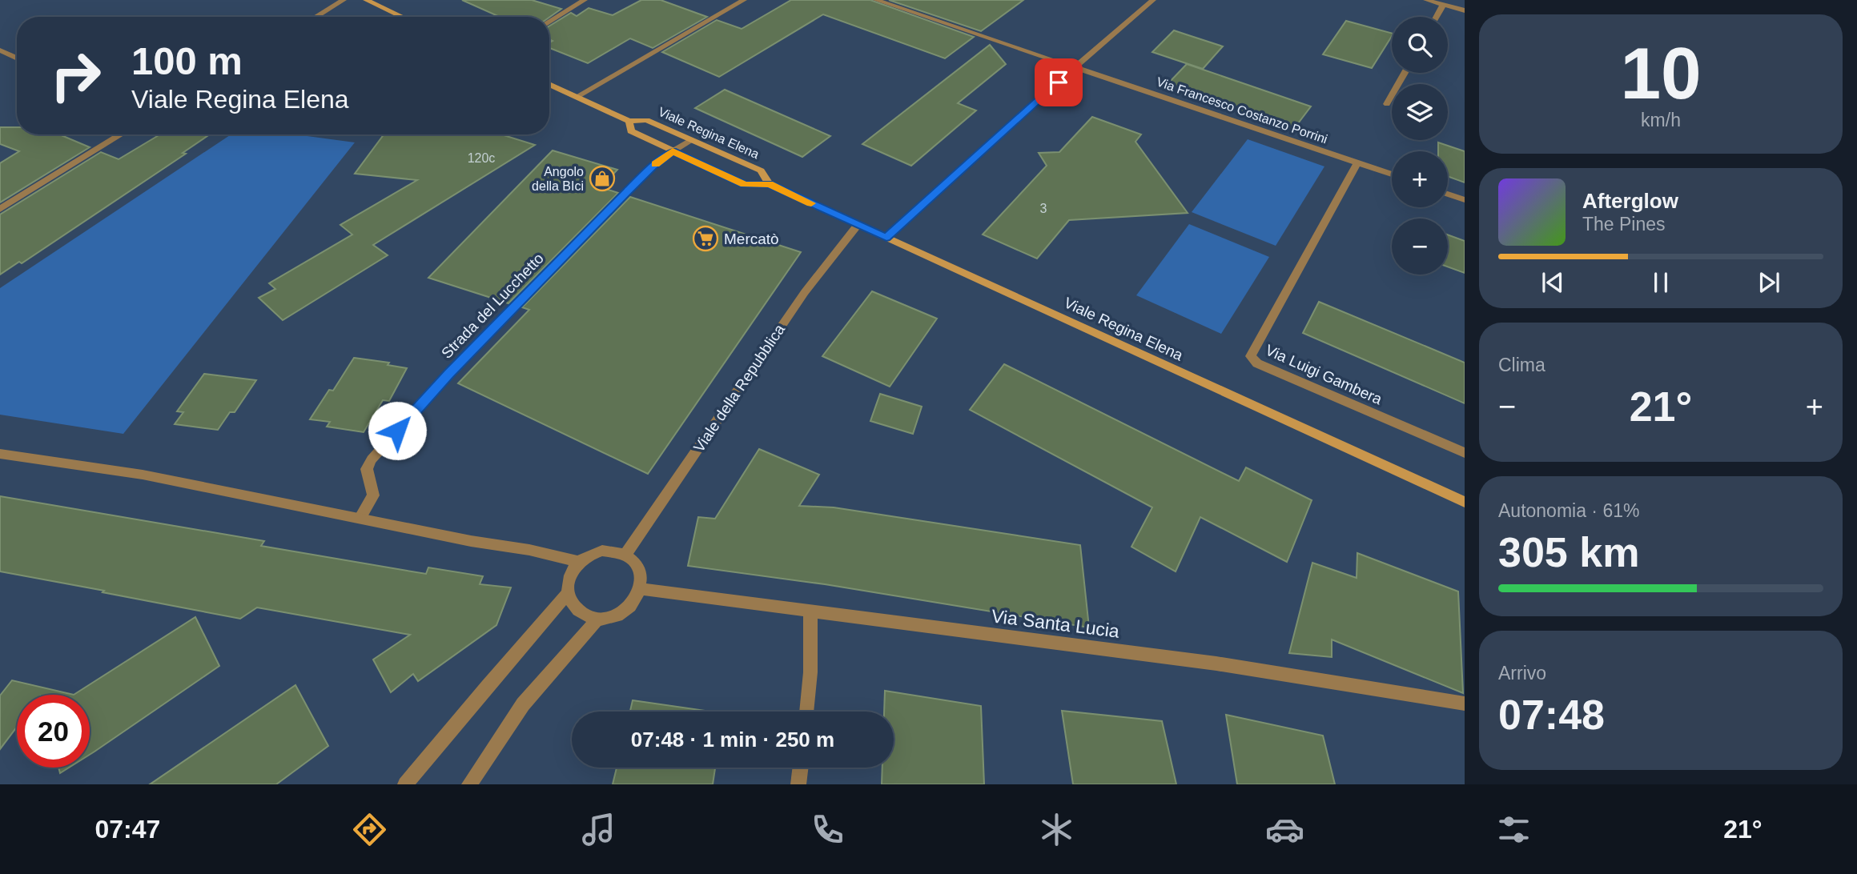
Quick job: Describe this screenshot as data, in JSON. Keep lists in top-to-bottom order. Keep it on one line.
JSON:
{"streets":{"main road":["Viale Regina Elena"],"street":["Via Francesco Costanzo Porrini","Strada del Lucchetto","Via Luigi Gambera","Viale della Repubblica","Via Santa Lucia"]},"crossings":[["Via Francesco Costanzo Porrini","Via Luigi Gambera"],["Viale Regina Elena","Strada del Lucchetto"],["Viale Regina Elena","Viale della Repubblica"],["Viale della Repubblica","Via Santa Lucia"]],"places":{"shop":["Angolo della BIci"],"supermarket":["Mercatò"]},"house_numbers":["120c","3"],"page":{"tile":[["10","km/h"],"Clima",["Autonomia · 61%","305 km"],["Arrivo","07:48"]],"map_buttons":["+","−"],"turn":["100 m","Viale Regina Elena"],"song":["Afterglow","The Pines"],"heat":["−","21°","+"],"limit":"20","trip":"07:48 · 1 min · 250 m","tabs":["07:47","21°"]}}
